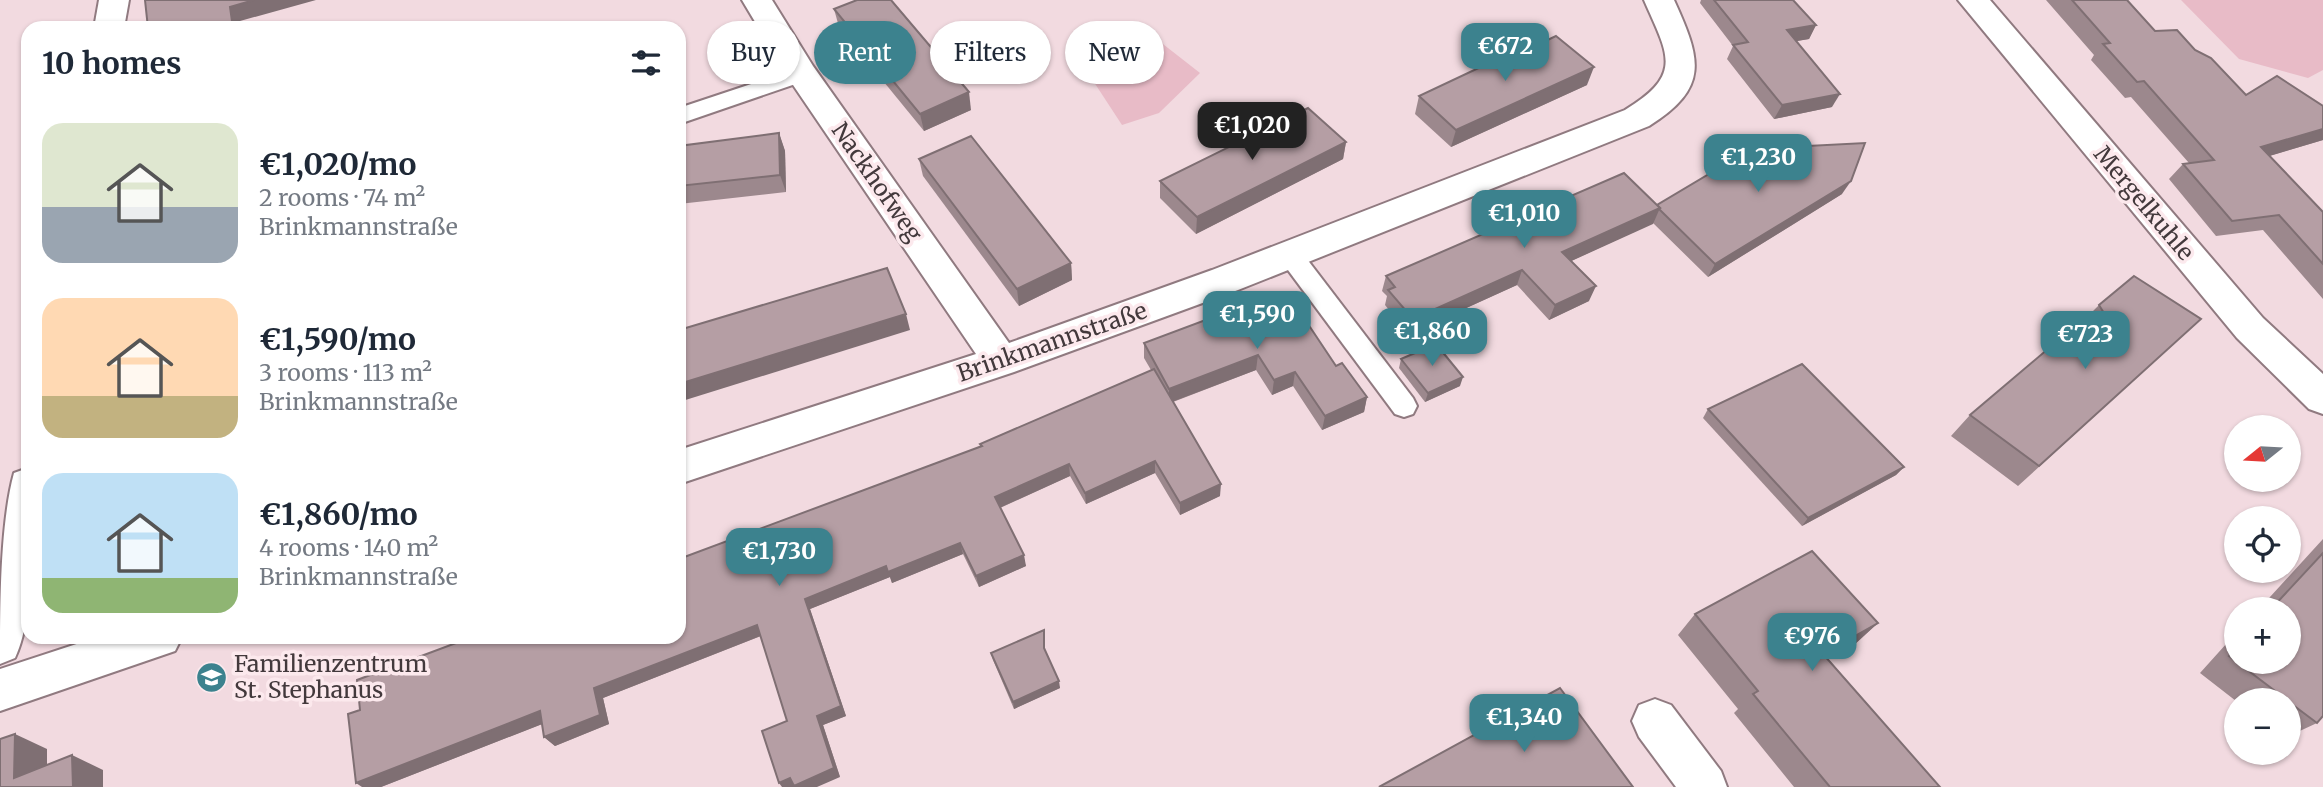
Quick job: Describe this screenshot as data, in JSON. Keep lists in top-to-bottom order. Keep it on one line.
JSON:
{"streets":{"street":["Nackhofweg","Mergelkuhle","Brinkmannstraße"]},"crossings":[["Nackhofweg","Brinkmannstraße"]],"places":{"school or university":["Familienzentrum St. Stephanus"]},"north":"left","page":{"chip":["Buy","Rent","Filters","New"],"heading":"10 homes","price":["€672","€1,020","€1,230","€1,010","€1,590","€1,860","€723","€1,730","€976","€1,340"],"list":[{"name":"€1,020/mo","note":"2 rooms · 74 m² · Brinkmannstraße"},{"name":"€1,590/mo","note":"3 rooms · 113 m² · Brinkmannstraße"},{"name":"€1,860/mo","note":"4 rooms · 140 m² · Brinkmannstraße"}],"map_buttons":["+","−"]}}
